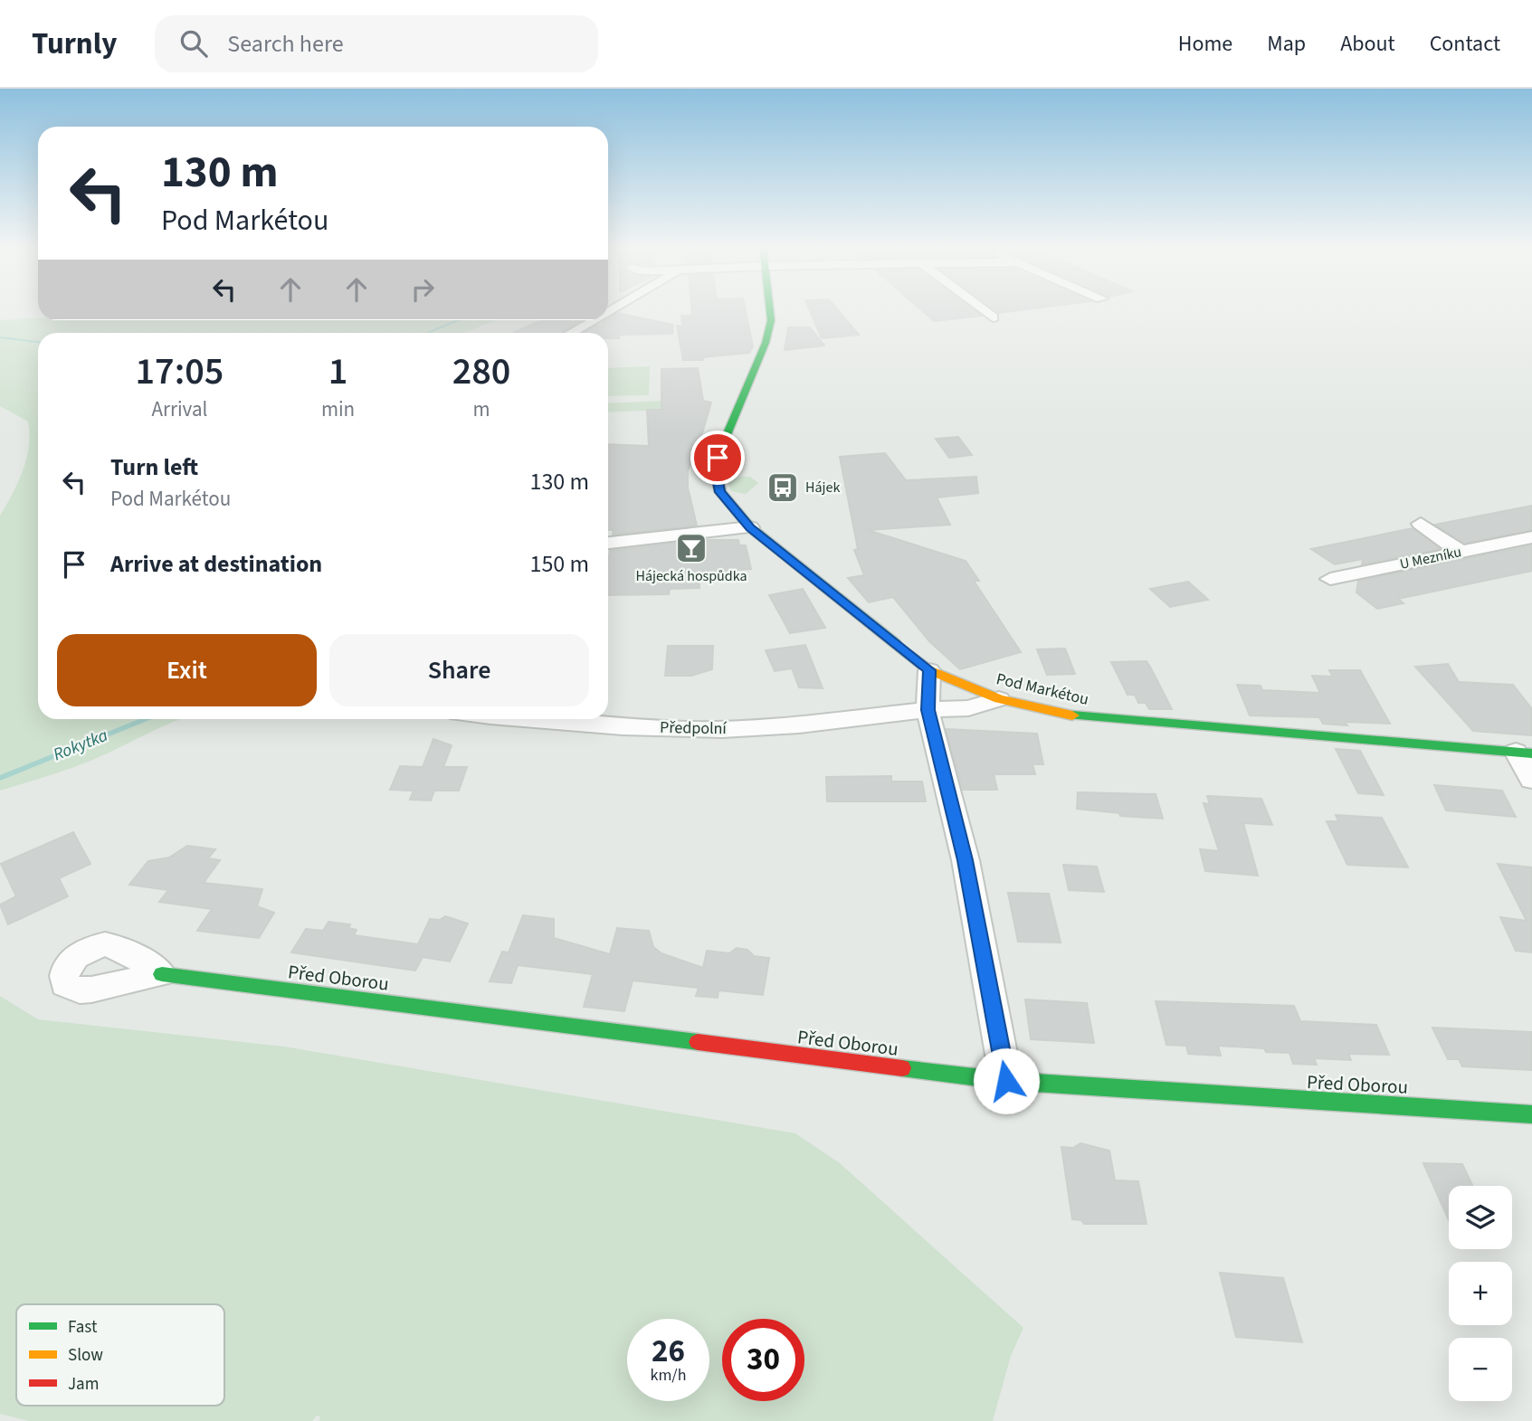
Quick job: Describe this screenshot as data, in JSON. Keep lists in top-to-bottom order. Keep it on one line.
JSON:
{"streets":{"street":["U Mezníku","Pod Markétou","Předpolní","Před Oborou"]},"crossings":[["Pod Markétou","Předpolní"]],"water":["Rokytka"],"places":{"bus stop":["Hájek"],"bar":["Hájecká hospůdka"]},"legend":["Fast","Slow","Jam"],"page":{"header":"Turnly","search":"Search here","nav":["Home","Map","About","Contact"],"turn":["130 m","Pod Markétou"],"eta":["17:05","Arrival","1","min","280","m"],"list":[{"name":"Turn left","note":"Pod Markétou","value":"130 m"},{"name":"Arrive at destination","value":"150 m"}],"buttons":["Exit","Share"],"map_buttons":["+","−"],"speed":"26 km/h","limit":"30"}}
